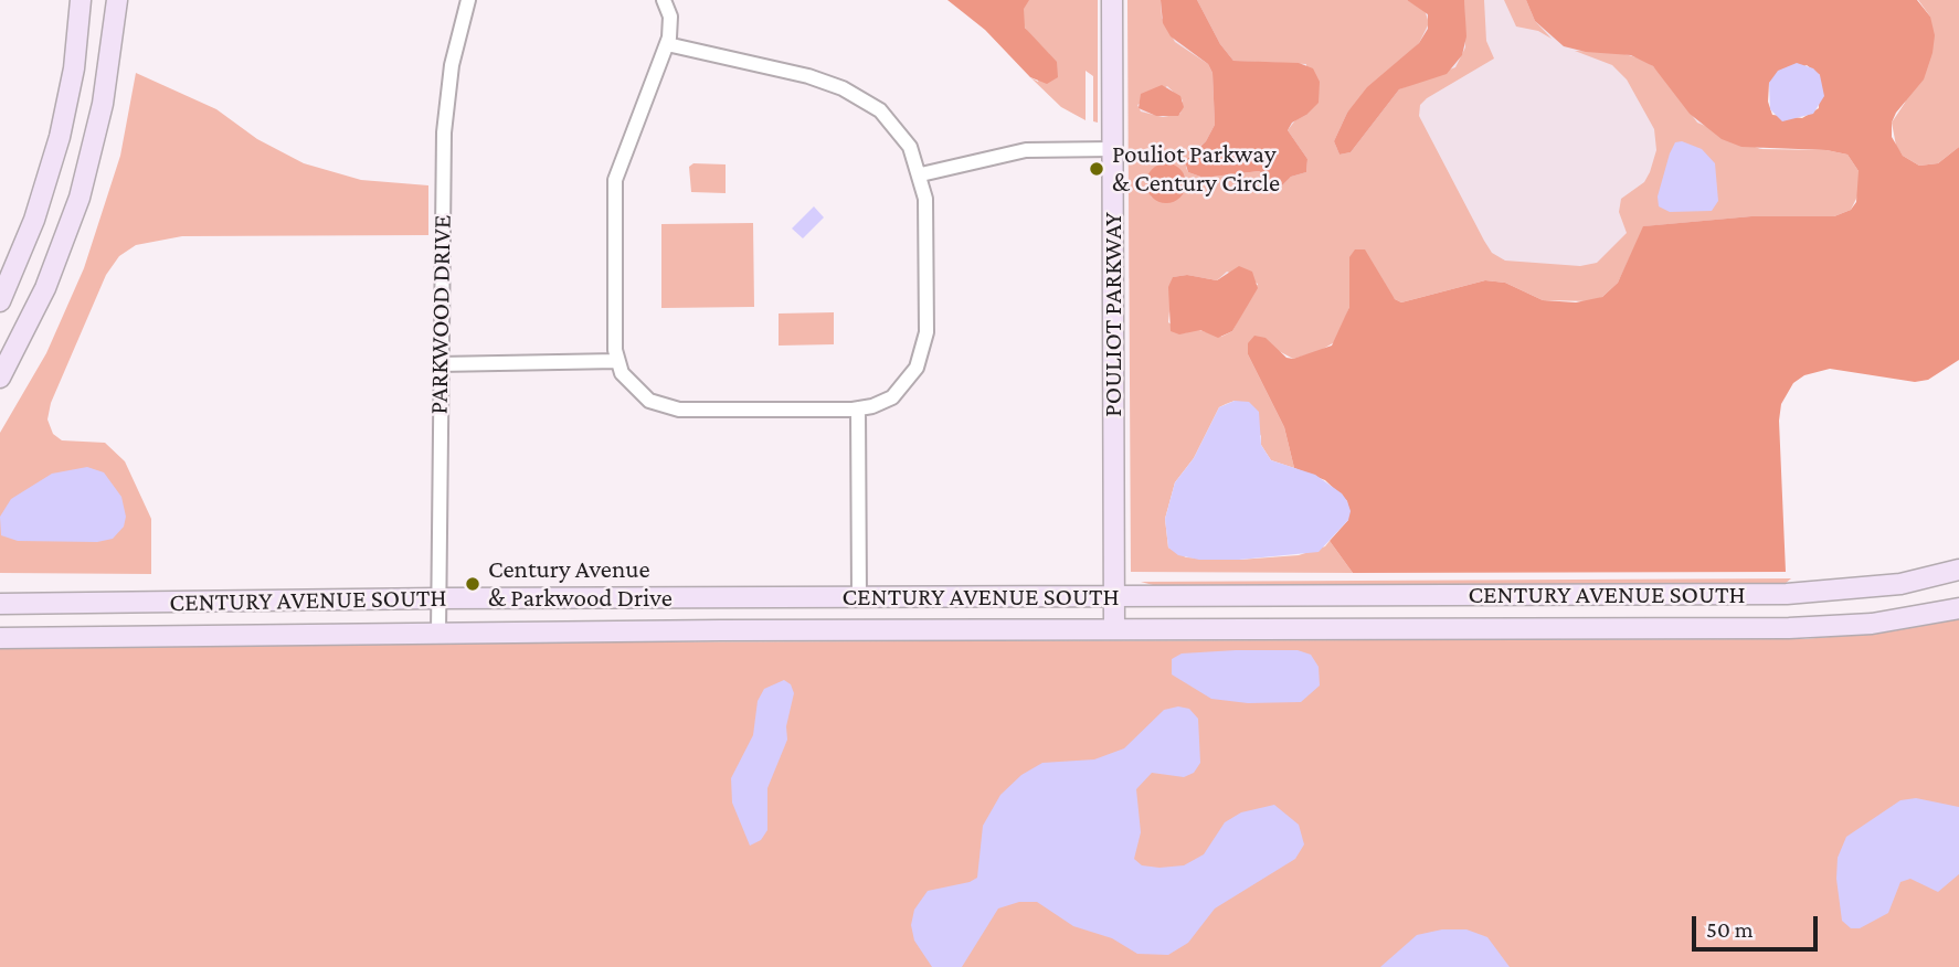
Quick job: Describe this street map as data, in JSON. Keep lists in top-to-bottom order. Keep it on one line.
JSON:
{"streets":{"main road":["POULIOT PARKWAY","CENTURY AVENUE SOUTH"],"street":["PARKWOOD DRIVE"]},"crossings":[["PARKWOOD DRIVE","CENTURY AVENUE SOUTH"],["POULIOT PARKWAY","CENTURY AVENUE SOUTH"]],"places":["Pouliot Parkway & Century Circle","Century Avenue & Parkwood Drive"],"scale_bar":"50 m"}
